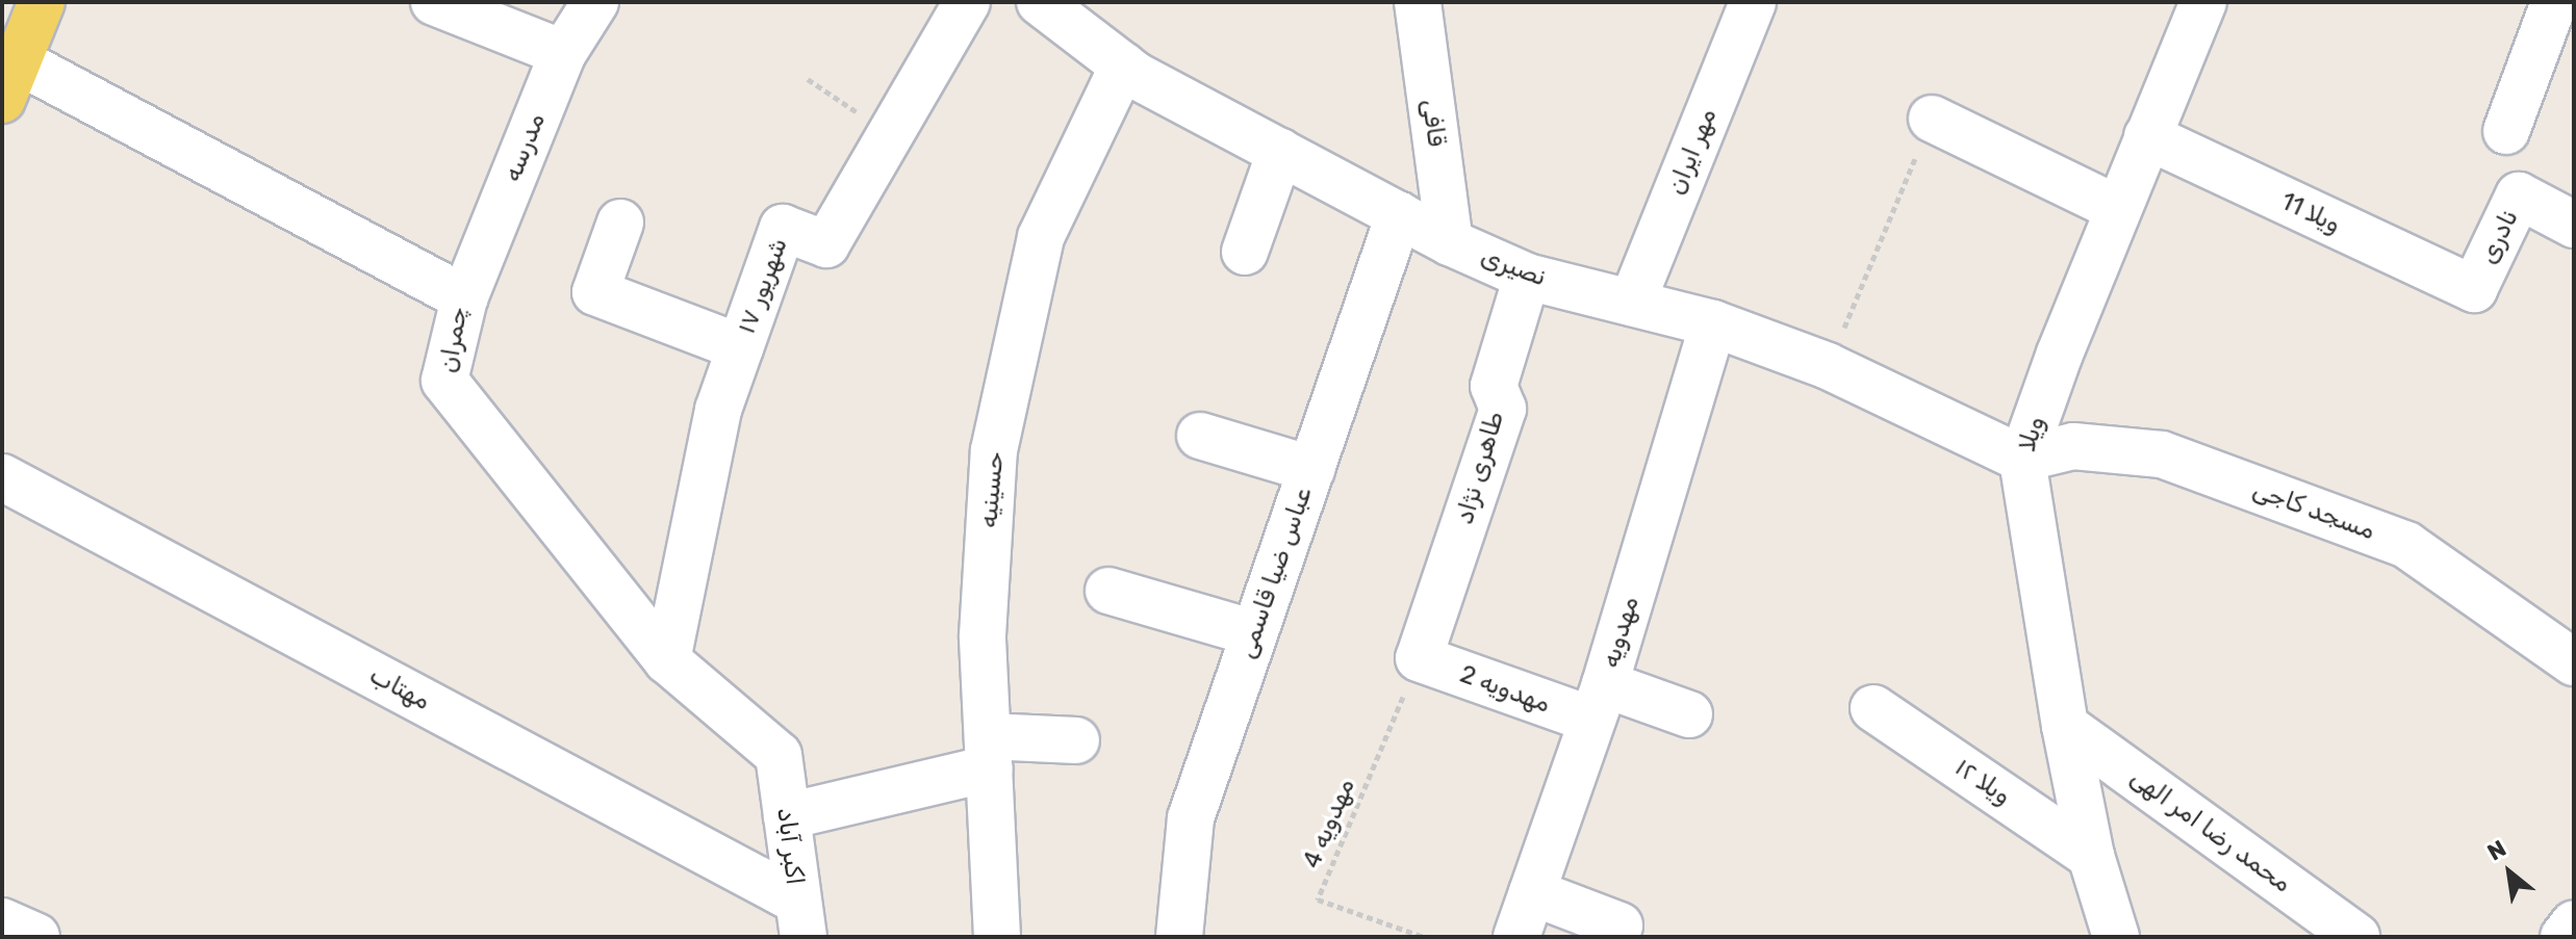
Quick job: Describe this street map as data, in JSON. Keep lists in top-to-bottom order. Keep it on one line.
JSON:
{"streets":{"street":["قافی","مدرسه","مهر ایران","ویلا 11","نادری","نصیری","۱۷ شهریور","چمران","ویلا","طاهری نژاد","حسینیه","مسجد کاجی","عباس ضیا قاسمی","مهدویه","مهتاب","مهدویه 2","ویلا ۱۲","محمد رضا امر الهی","اکبر آباد"],"path":["مهدویه 4"]},"crossings":[["قافی","نصیری"],["مدرسه","چمران"],["مهر ایران","نصیری"],["ویلا 11","نادری"],["ویلا 11","ویلا"],["نصیری","ویلا"],["نصیری","طاهری نژاد"],["نصیری","حسینیه"],["نصیری","مسجد کاجی"],["نصیری","عباس ضیا قاسمی"],["نصیری","مهدویه"],["۱۷ شهریور","چمران"],["چمران","اکبر آباد"],["ویلا","مسجد کاجی"],["ویلا","ویلا ۱۲"],["ویلا","محمد رضا امر الهی"],["طاهری نژاد","مهدویه 2"],["طاهری نژاد","مهدویه 4"],["مهدویه","مهدویه 2"],["مهتاب","اکبر آباد"],["مهدویه 2","مهدویه 4"]],"north":"top left"}
